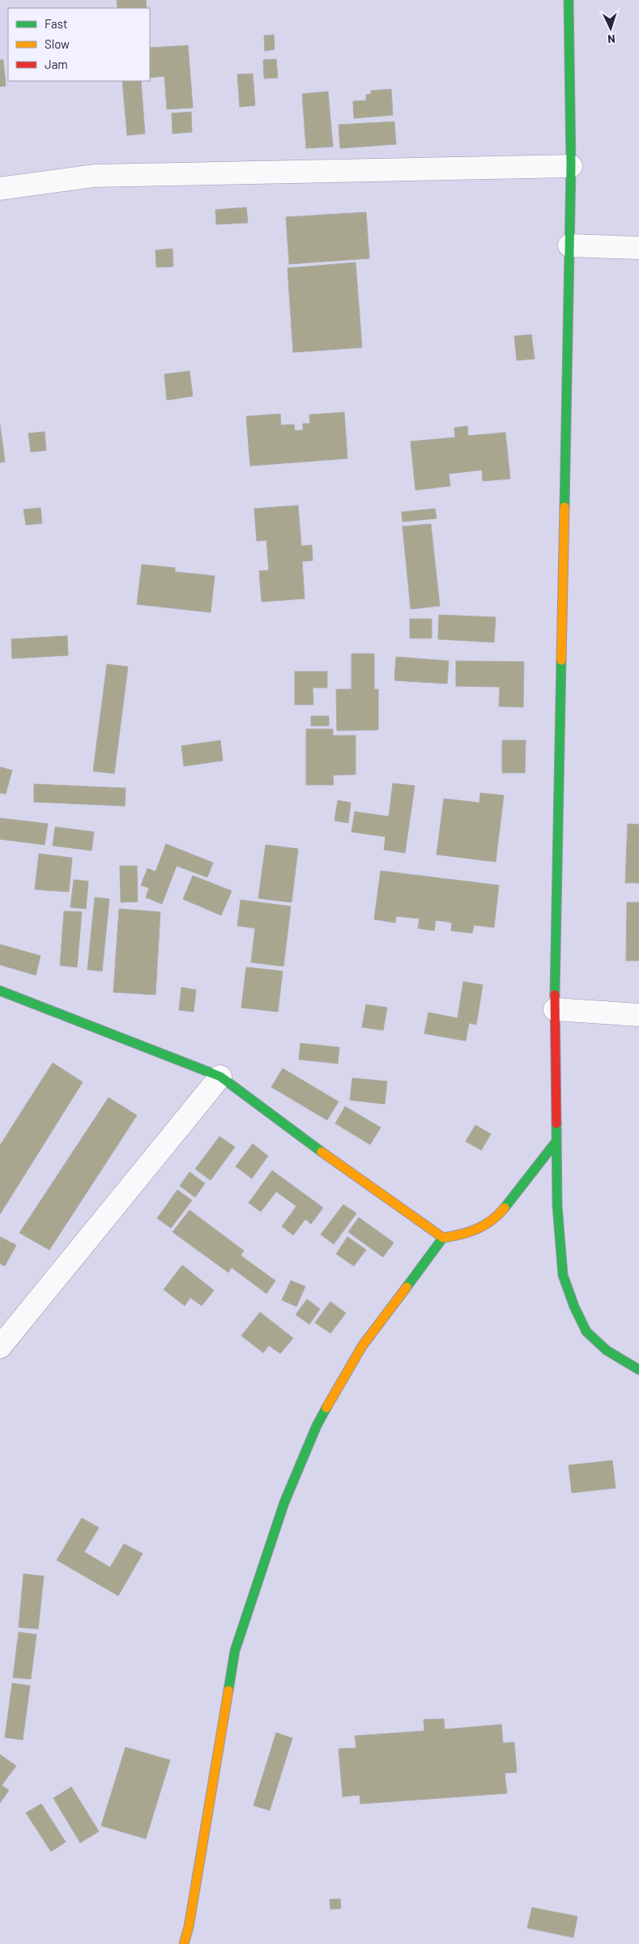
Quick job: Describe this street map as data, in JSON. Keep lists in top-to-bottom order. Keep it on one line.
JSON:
{"legend":["Fast","Slow","Jam"],"north":"bottom"}
